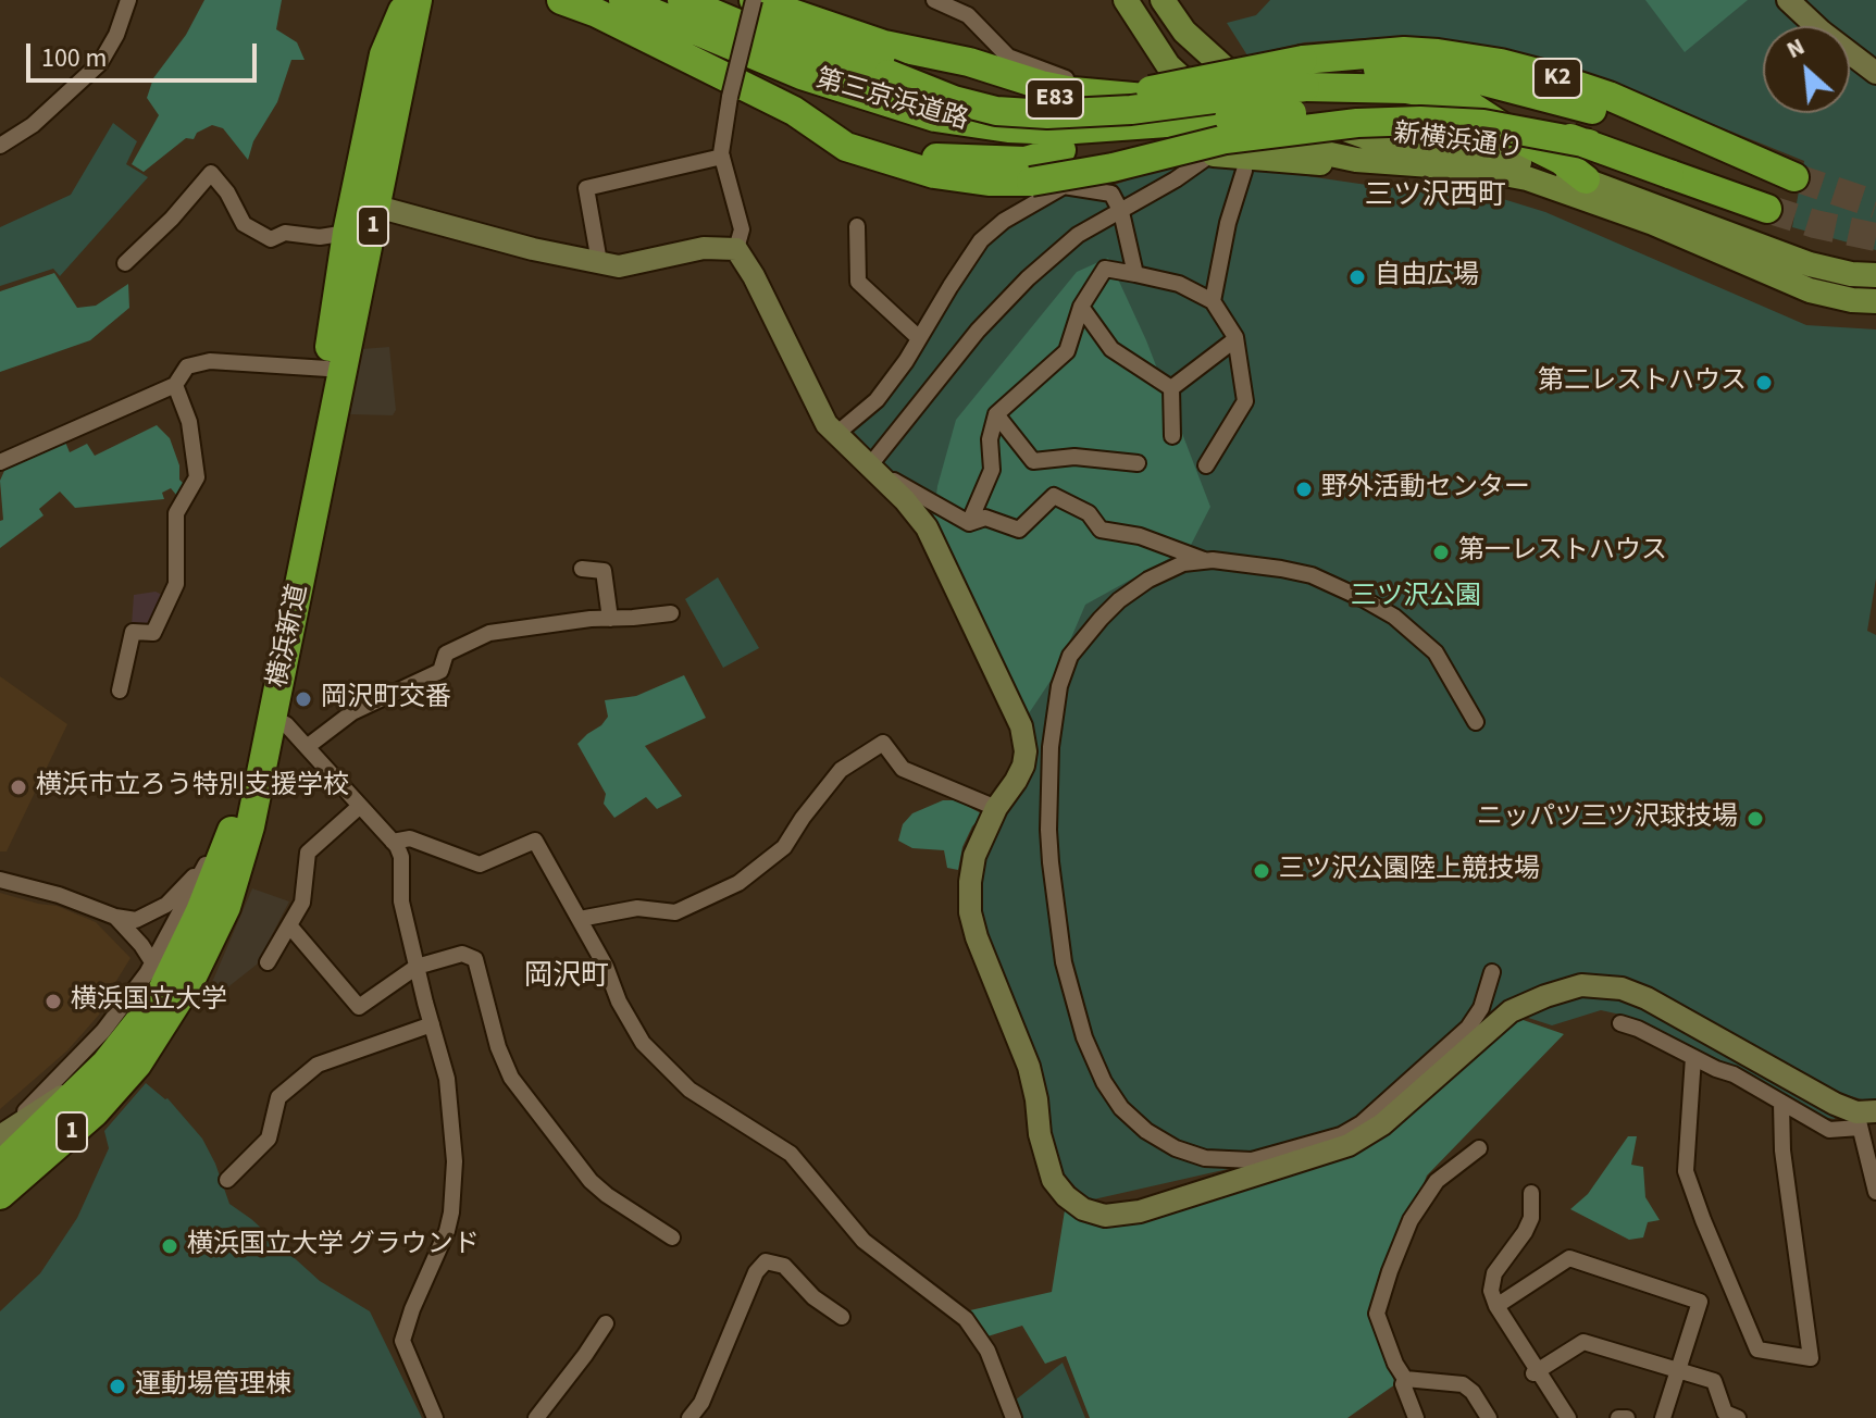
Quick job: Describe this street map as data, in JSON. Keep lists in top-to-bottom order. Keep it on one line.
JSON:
{"streets":{"highway":["K2","E83","第三京浜道路","1","横浜新道"],"main road":["新横浜通り"]},"crossings":[["K2","第三京浜道路"],["K2","新横浜通り"],["第三京浜道路","新横浜通り"]],"districts":["三ツ沢西町","岡沢町"],"parks":["三ツ沢公園"],"places":["自由広場","第二レストハウス","野外活動センター","第一レストハウス","岡沢町交番","横浜市立ろう特別支援学校","ニッパツ三ツ沢球技場","三ツ沢公園陸上競技場","横浜国立大学","横浜国立大学 グラウンド","運動場管理棟"],"scale_bar":"100 m","north":"top left"}
